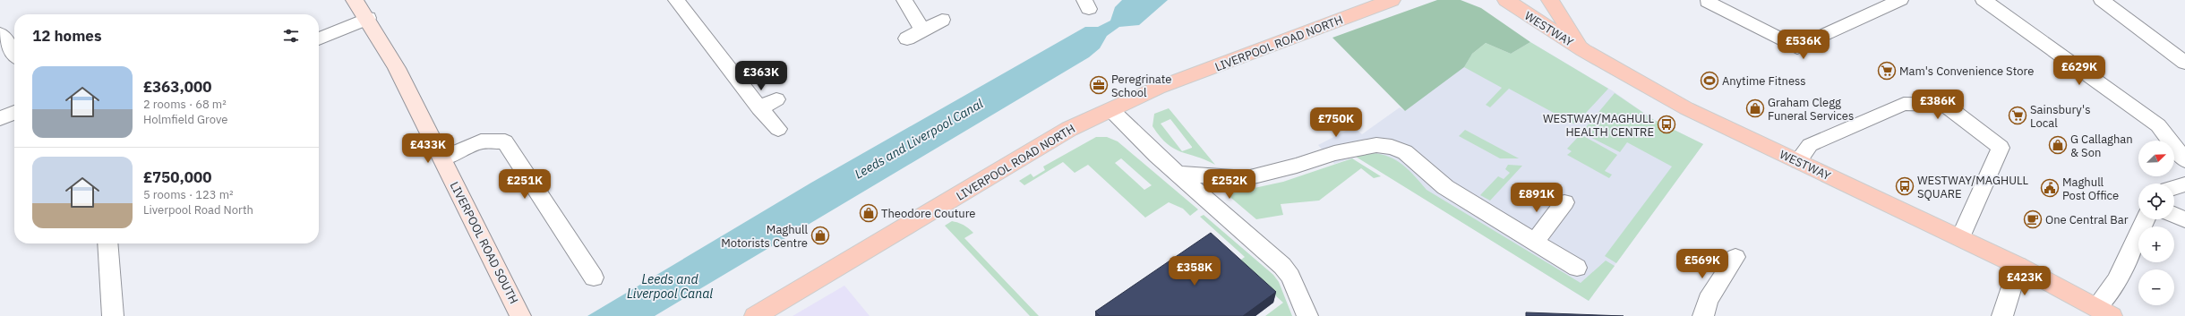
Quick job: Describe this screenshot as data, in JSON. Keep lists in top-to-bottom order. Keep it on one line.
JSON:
{"streets":{"main road":["WESTWAY","LIVERPOOL ROAD NORTH","LIVERPOOL ROAD SOUTH"]},"water":["Leeds and Liverpool Canal"],"places":{"supermarket":["Mam's Convenience Store","Sainsbury's Local"],"sports":["Anytime Fitness"],"office":["Peregrinate School"],"shop":["Graham Clegg Funeral Services","G Callaghan & Son","Theodore Couture","Maghull Motorists Centre"],"bus stop":["WESTWAY/MAGHULL HEALTH CENTRE","WESTWAY/MAGHULL SQUARE"],"public building":["Maghull Post Office"],"cafe":["One Central Bar"]},"north":"top right","page":{"heading":"12 homes","price":["£536K","£629K","£363K","£386K","£750K","£433K","£251K","£252K","£891K","£569K","£358K","£423K"],"list":[{"name":"£363,000","note":"2 rooms · 68 m² · Holmfield Grove"},{"name":"£750,000","note":"5 rooms · 123 m² · Liverpool Road North"}],"map_buttons":["+","−"]}}
